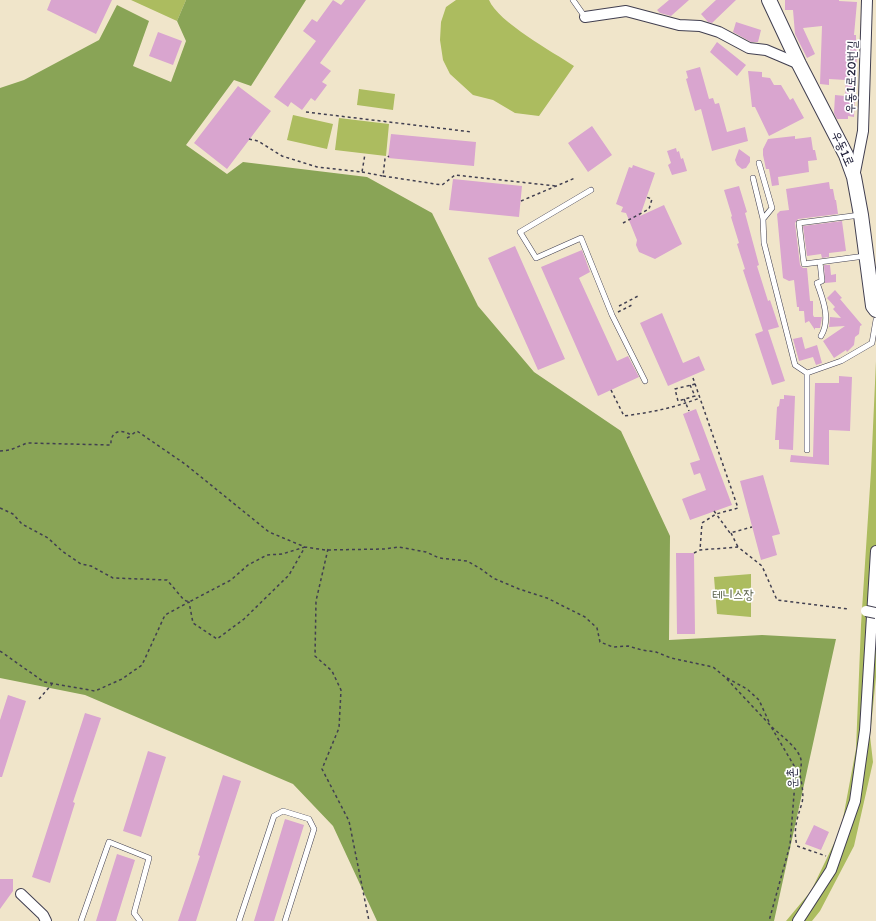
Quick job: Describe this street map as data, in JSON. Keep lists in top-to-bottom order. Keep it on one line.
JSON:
{"streets":{"street":["우동1로20번길","우동1로"],"path":["운촌"]},"crossings":[["우동1로20번길","우동1로"]],"parks":["테니스장"]}
